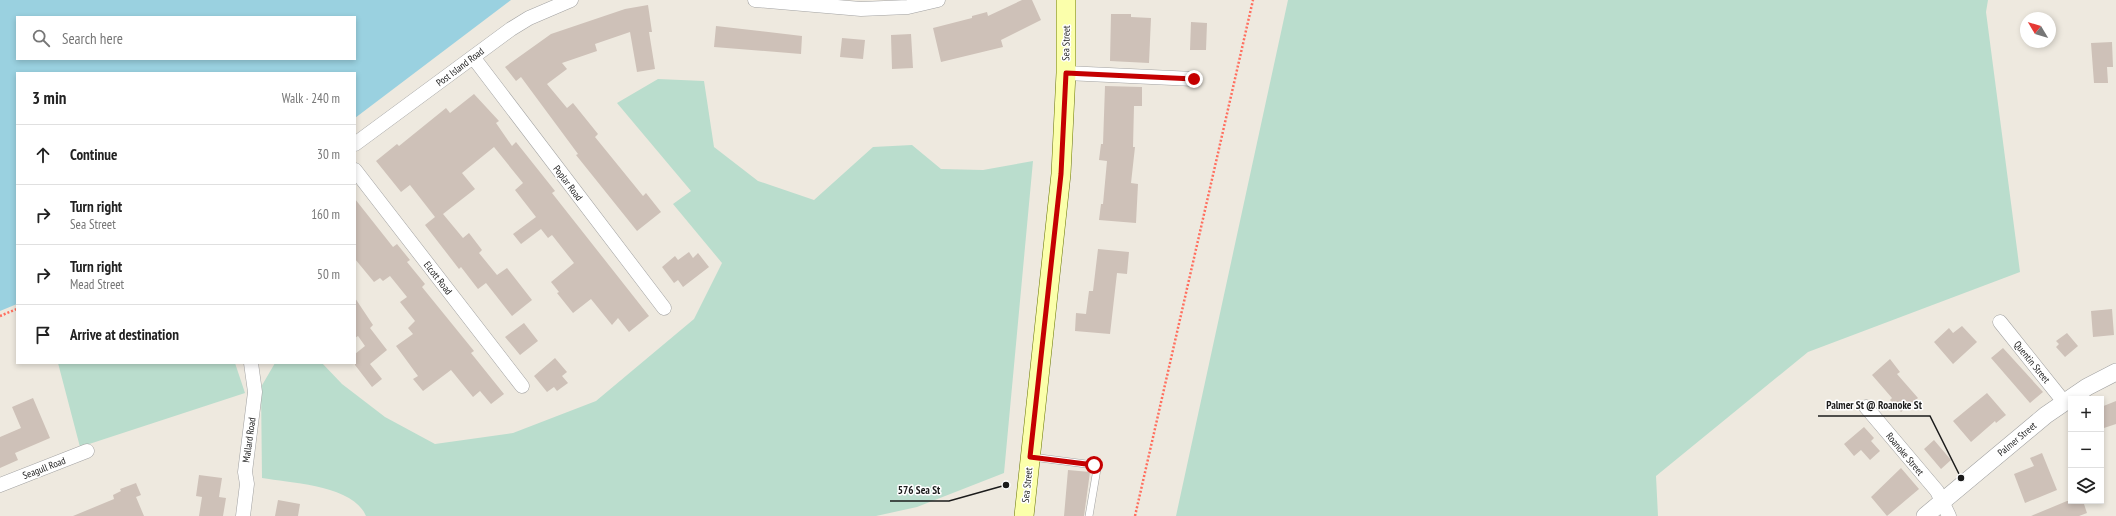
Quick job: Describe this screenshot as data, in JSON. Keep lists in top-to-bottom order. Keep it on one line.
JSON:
{"streets":{"main road":["Sea Street"],"street":["Post Island Road","Poplar Road","Elcott Road","Quentin Street","Palmer Street","Mallard Road","Roanoke Street","Seagull Road"]},"crossings":[["Post Island Road","Poplar Road"],["Quentin Street","Palmer Street"],["Palmer Street","Roanoke Street"]],"places":["Palmer St @ Roanoke St","576 Sea St"],"north":"top left","page":{"search":"Search here","heading":["3 min","Walk · 240 m"],"list":[["Continue","30 m"],["Turn right","Sea Street","160 m"],["Turn right","Mead Street","50 m"],"Arrive at destination"],"map_buttons":["+","−"]}}
